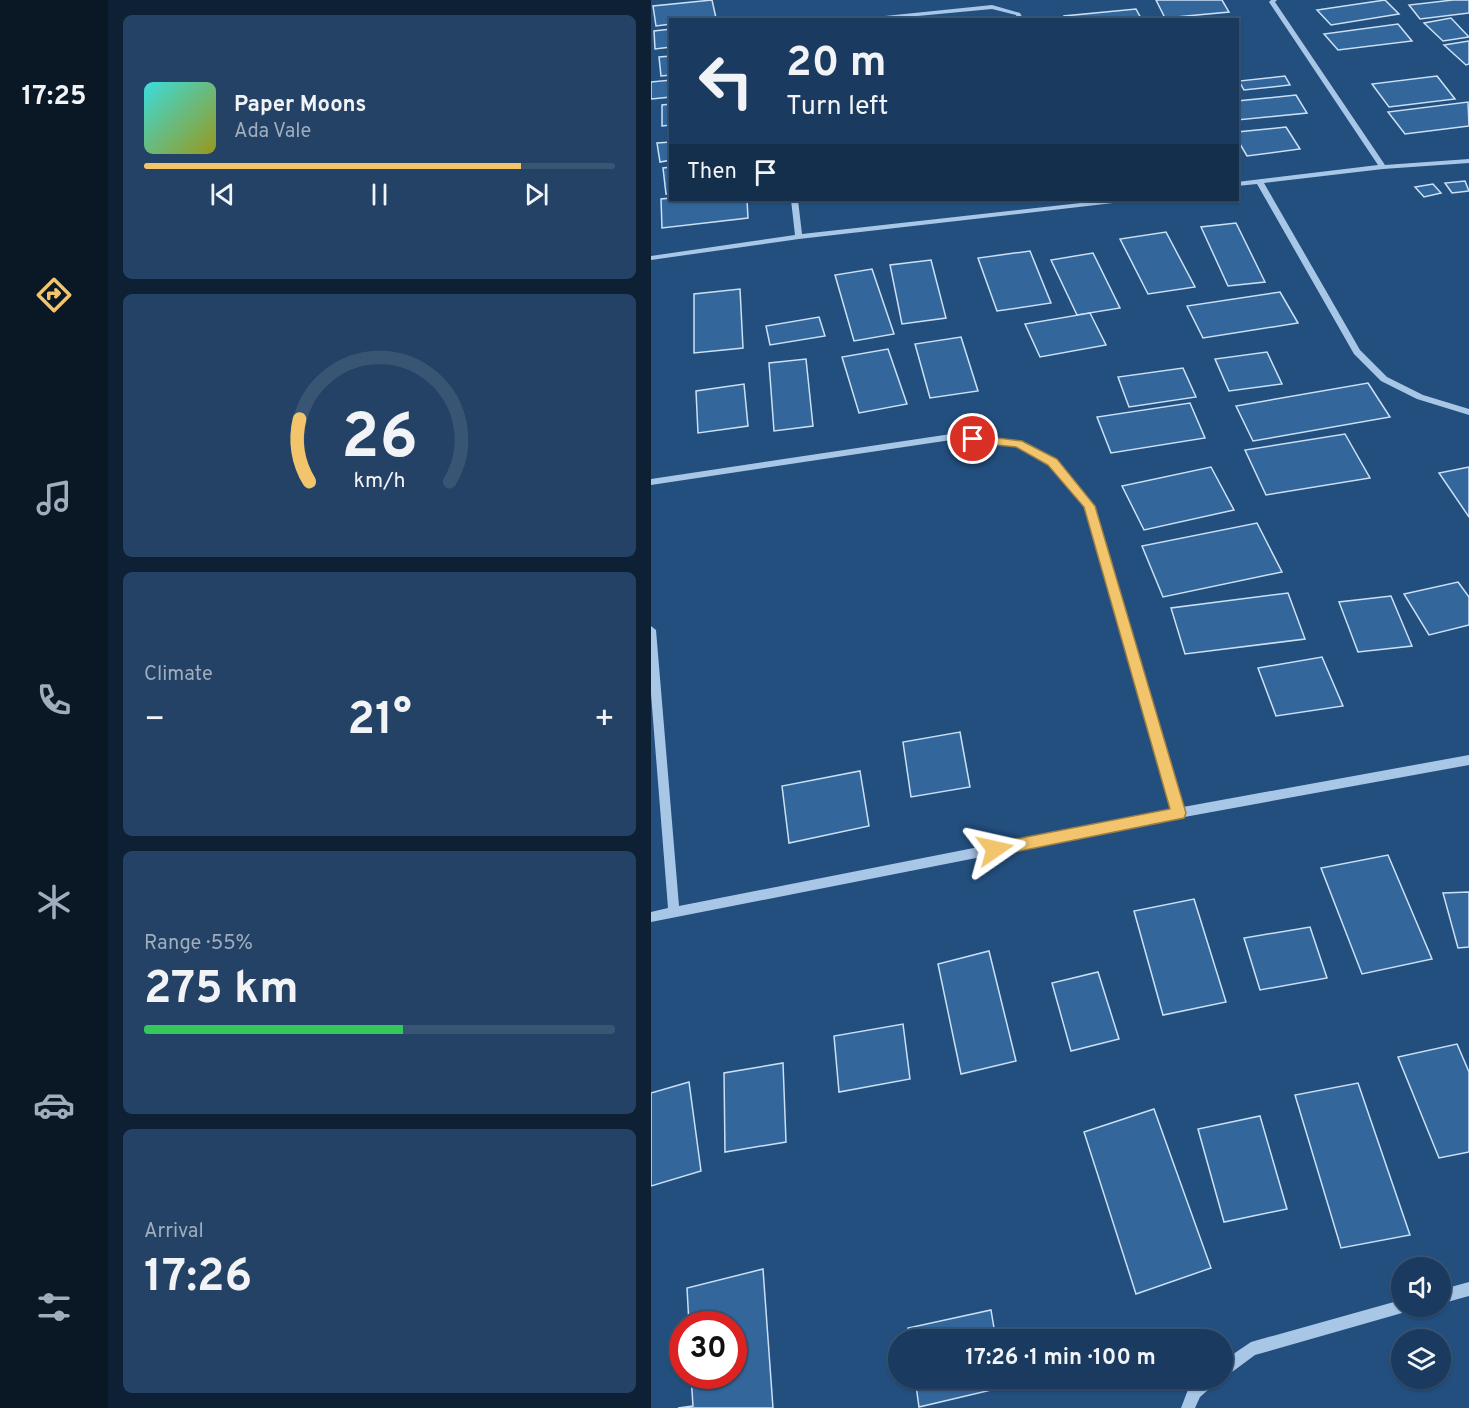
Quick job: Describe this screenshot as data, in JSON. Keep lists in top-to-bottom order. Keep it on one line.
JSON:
{"page":{"tabs":"17:25","turn":["20 m","Turn left"],"song":["Paper Moons","Ada Vale"],"then":"Then","tile":["Climate",["Range · 55%","275 km"],["Arrival","17:26"]],"heat":["−","21°","+"],"limit":"30","trip":"17:26 · 1 min · 100 m","gauge":["26","km/h"]}}
